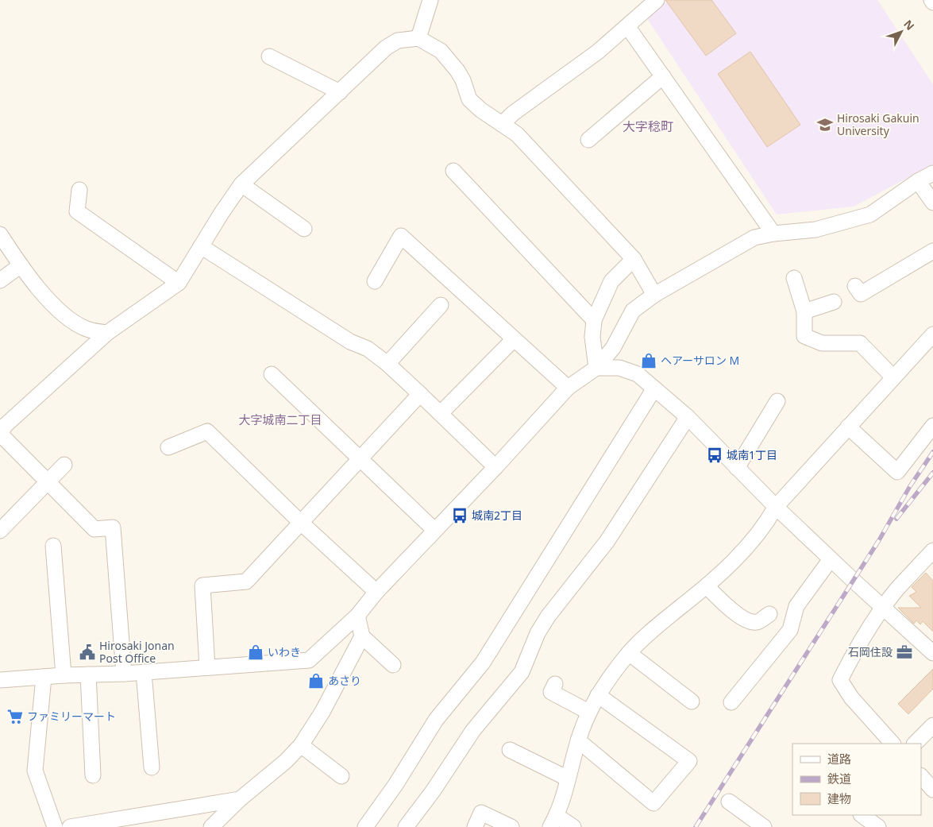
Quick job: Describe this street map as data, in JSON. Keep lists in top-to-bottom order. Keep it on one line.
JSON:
{"districts":["大字稔町","大字城南二丁目"],"places":{"school or university":["Hirosaki Gakuin University"],"shop":["ヘアーサロン M","いわき","あさり"],"bus stop":["城南1丁目","城南2丁目"],"public building":["Hirosaki Jonan Post Office"],"office":["石岡住設"],"supermarket":["ファミリーマート"]},"legend":["道路","鉄道","建物"],"north":"top right"}
